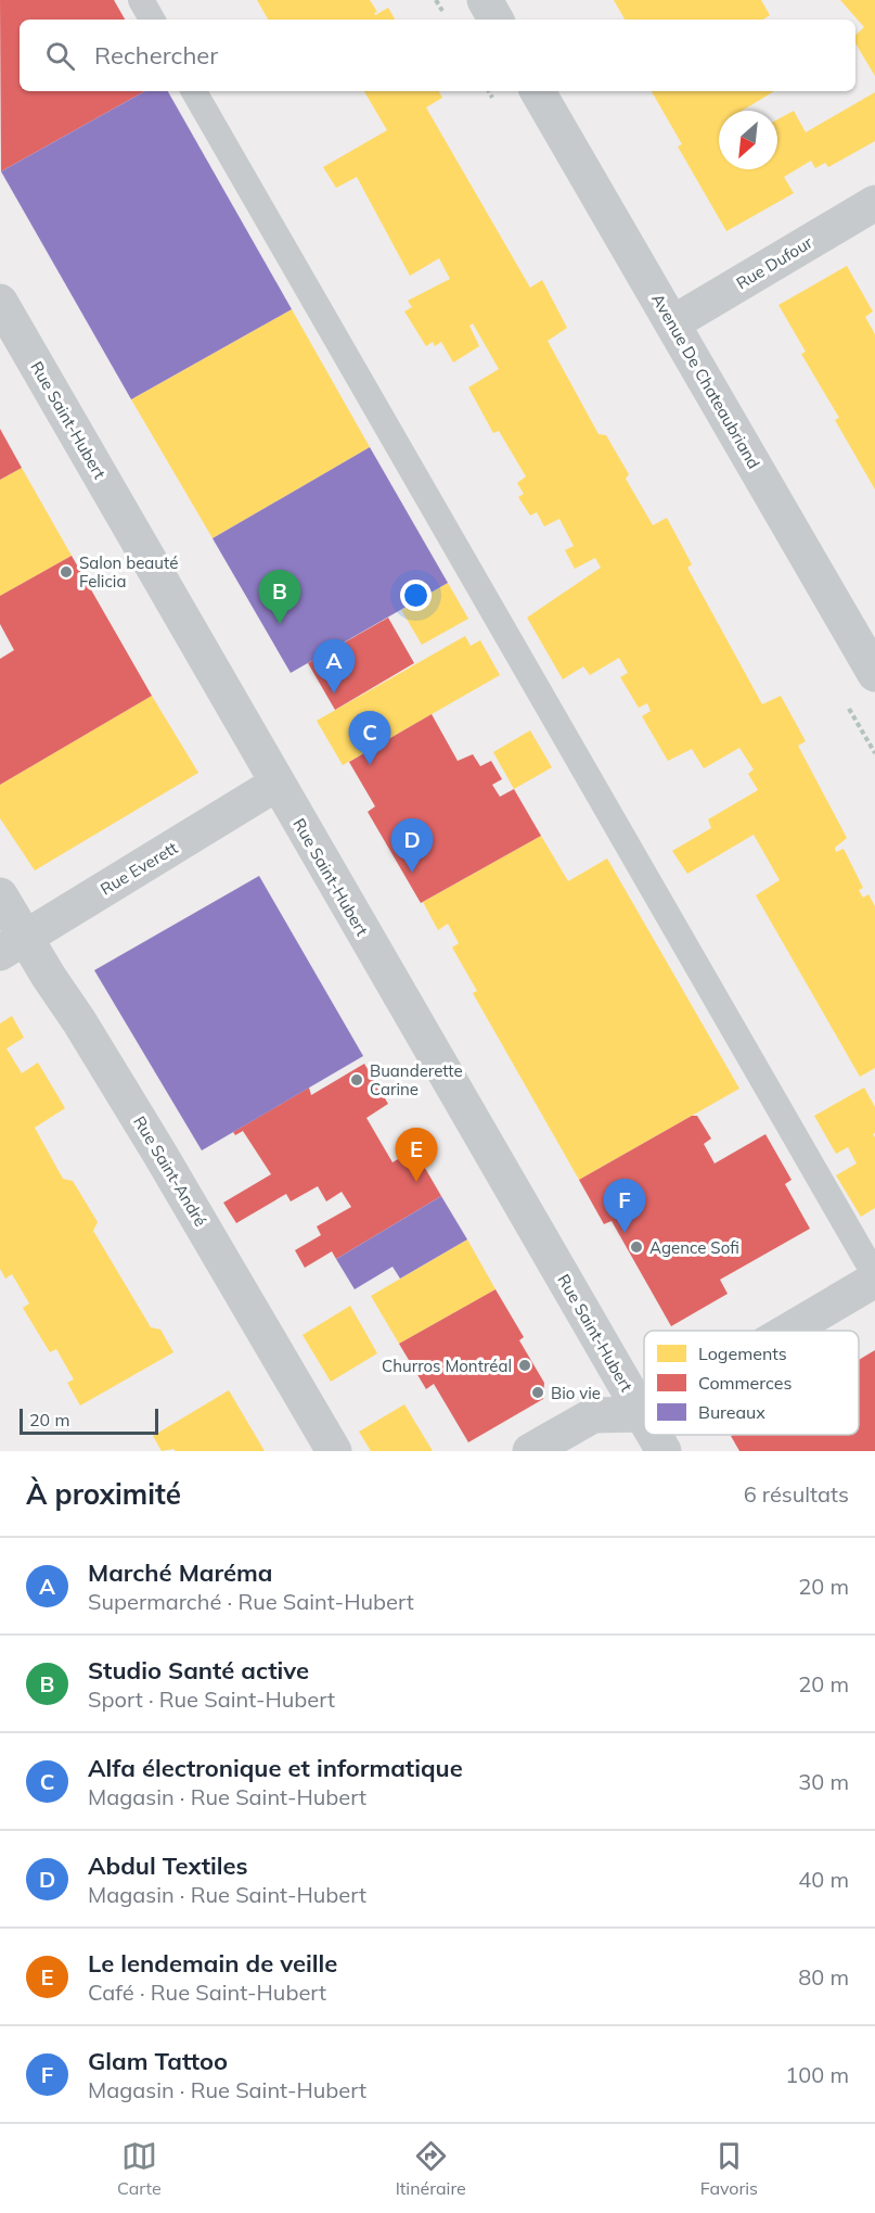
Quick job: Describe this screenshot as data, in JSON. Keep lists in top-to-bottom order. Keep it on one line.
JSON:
{"streets":{"street":["Rue Dufour","Avenue De Chateaubriand","Rue Saint-Hubert","Rue Everett","Rue Saint-André"]},"crossings":[["Rue Dufour","Avenue De Chateaubriand"],["Rue Saint-Hubert","Rue Everett"],["Rue Everett","Rue Saint-André"]],"places":["Salon beauté Felicia","Buanderette Carine","Agence Sofi","Churros Montréal","Bio vie"],"legend":["Logements","Commerces","Bureaux"],"scale_bar":"20 m","north":"bottom left","page":{"search":"Rechercher","pins":["B","A","C","D","E","F"],"scale":"20 m","heading":["À proximité","6 résultats"],"list":[{"mark":"A","name":"Marché Maréma","note":"Supermarché · Rue Saint-Hubert","value":"20 m"},{"mark":"B","name":"Studio Santé active","note":"Sport · Rue Saint-Hubert","value":"20 m"},{"mark":"C","name":"Alfa électronique et informatique","note":"Magasin · Rue Saint-Hubert","value":"30 m"},{"mark":"D","name":"Abdul Textiles","note":"Magasin · Rue Saint-Hubert","value":"40 m"},{"mark":"E","name":"Le lendemain de veille","note":"Café · Rue Saint-Hubert","value":"80 m"},{"mark":"F","name":"Glam Tattoo","note":"Magasin · Rue Saint-Hubert","value":"100 m"}],"nav":["Carte","Itinéraire","Favoris"]}}
